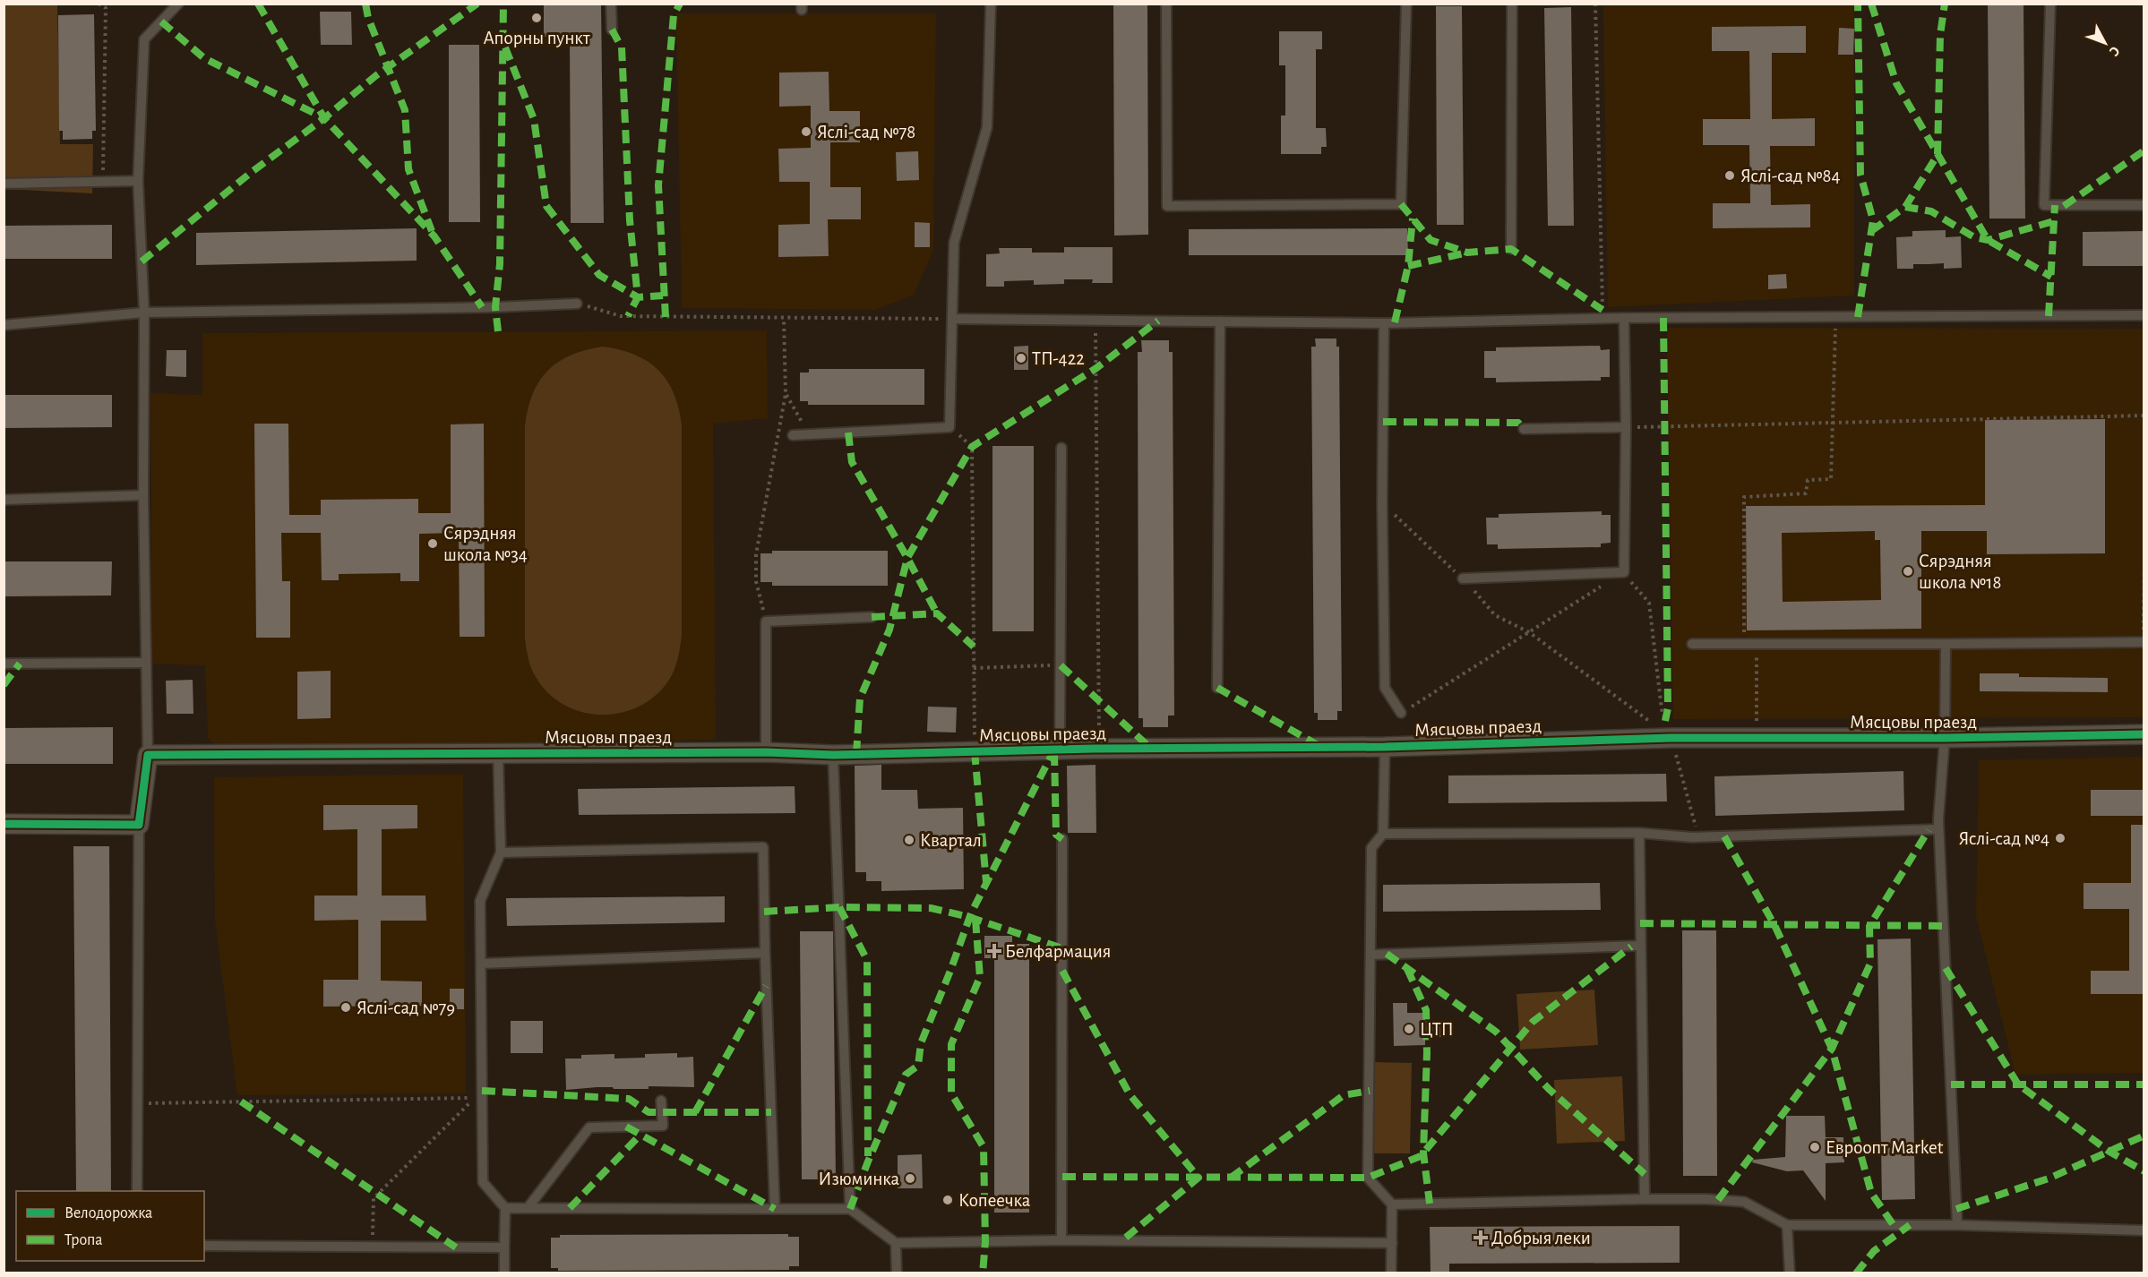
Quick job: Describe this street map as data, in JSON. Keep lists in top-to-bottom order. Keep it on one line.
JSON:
{"streets":{"street":["Мясцовы праезд"]},"places":{"other":["Апорны пункт","Яслі-сад №78","Яслі-сад №84","ТП-422","Сярэдняя школа №34","Сярэдняя школа №18","Яслі-сад №4","Квартал","Яслі-сад №79","ЦТП","Евроопт Market","Изюминка","Копеечка"],"health":["Белфармация","Добрыя леки"]},"legend":["Велодорожка","Тропа"],"north":"bottom right"}
